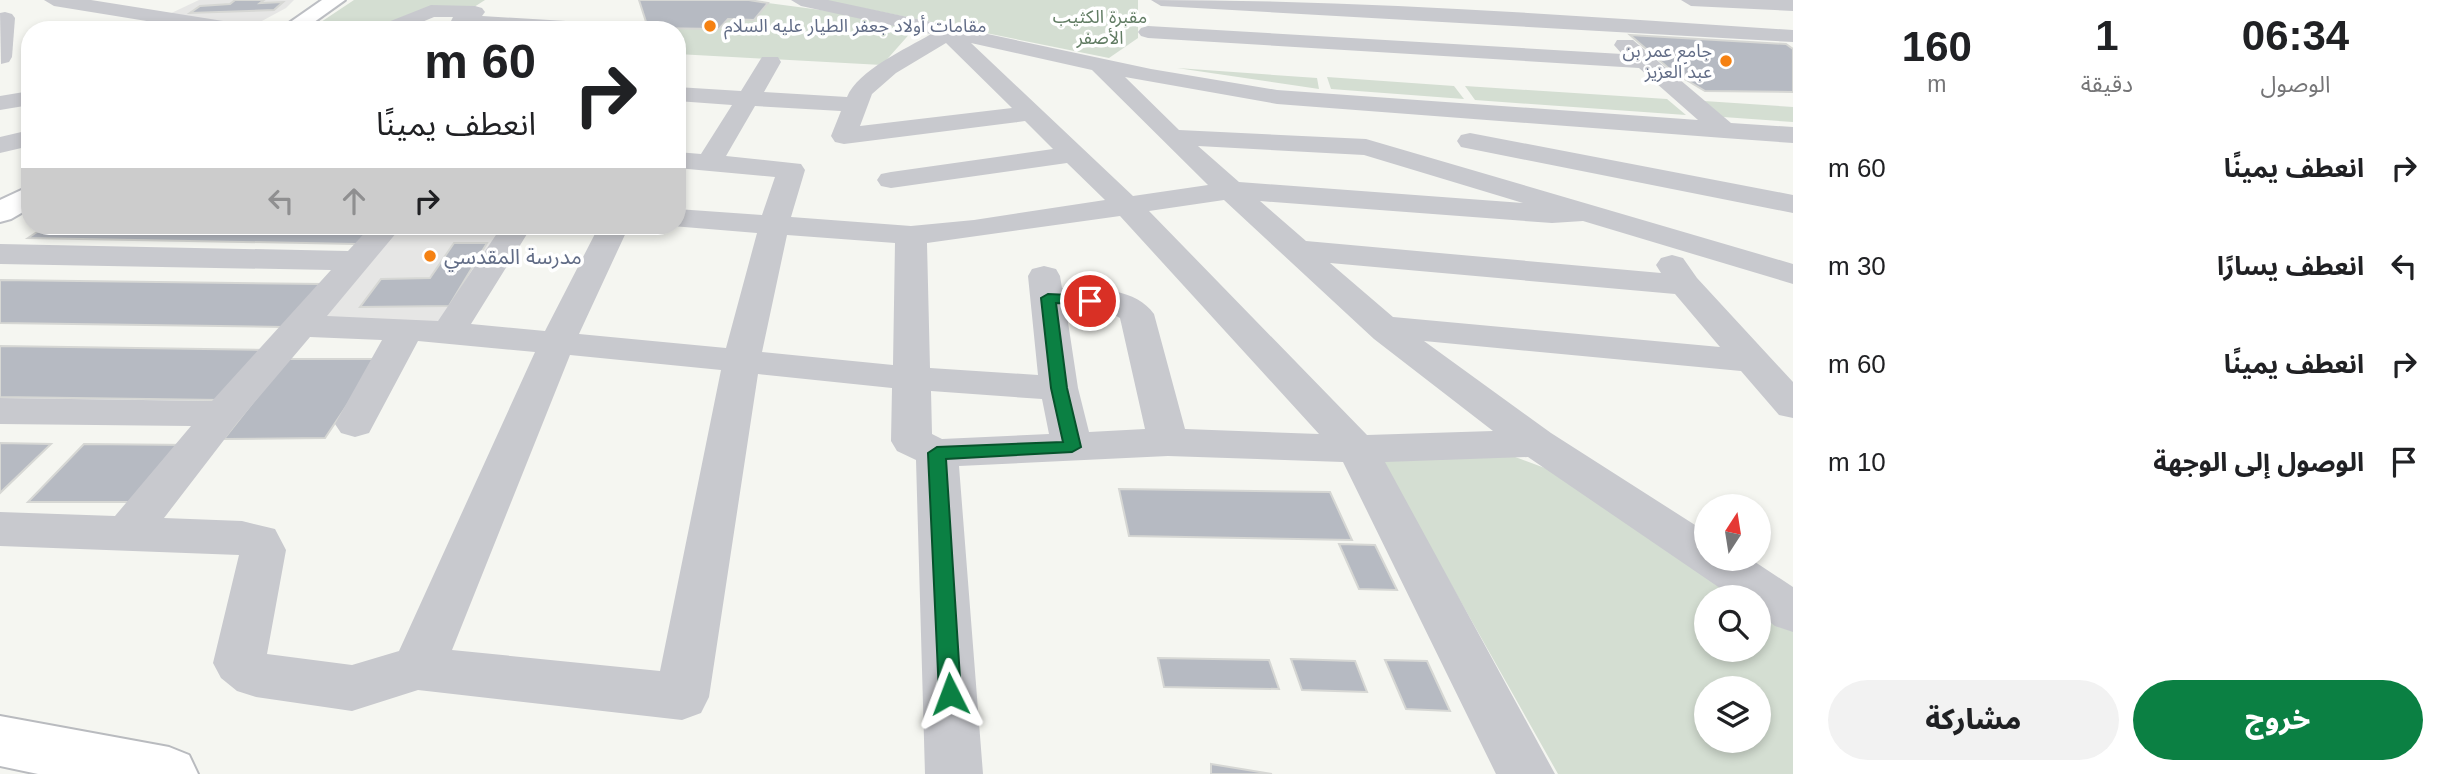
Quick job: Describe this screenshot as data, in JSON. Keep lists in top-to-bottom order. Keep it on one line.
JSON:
{"parks":["مقبرة الكثيب الأصفر"],"places":["مقامات أولاد جعفر الطيار عليه السلام","جامع عمر بن عبد العزيز","مدرسة المقدسي"],"north":"top","page":{"eta":["06:34","الوصول","1","دقيقة","160","m"],"turn":["60 m","انعطف يمينًا"],"list":[{"name":"انعطف يمينًا","value":"60 m"},{"name":"انعطف يسارًا","value":"30 m"},{"name":"انعطف يمينًا","value":"60 m"},{"name":"الوصول إلى الوجهة","value":"10 m"}],"buttons":["خروج","مشاركة"]}}
